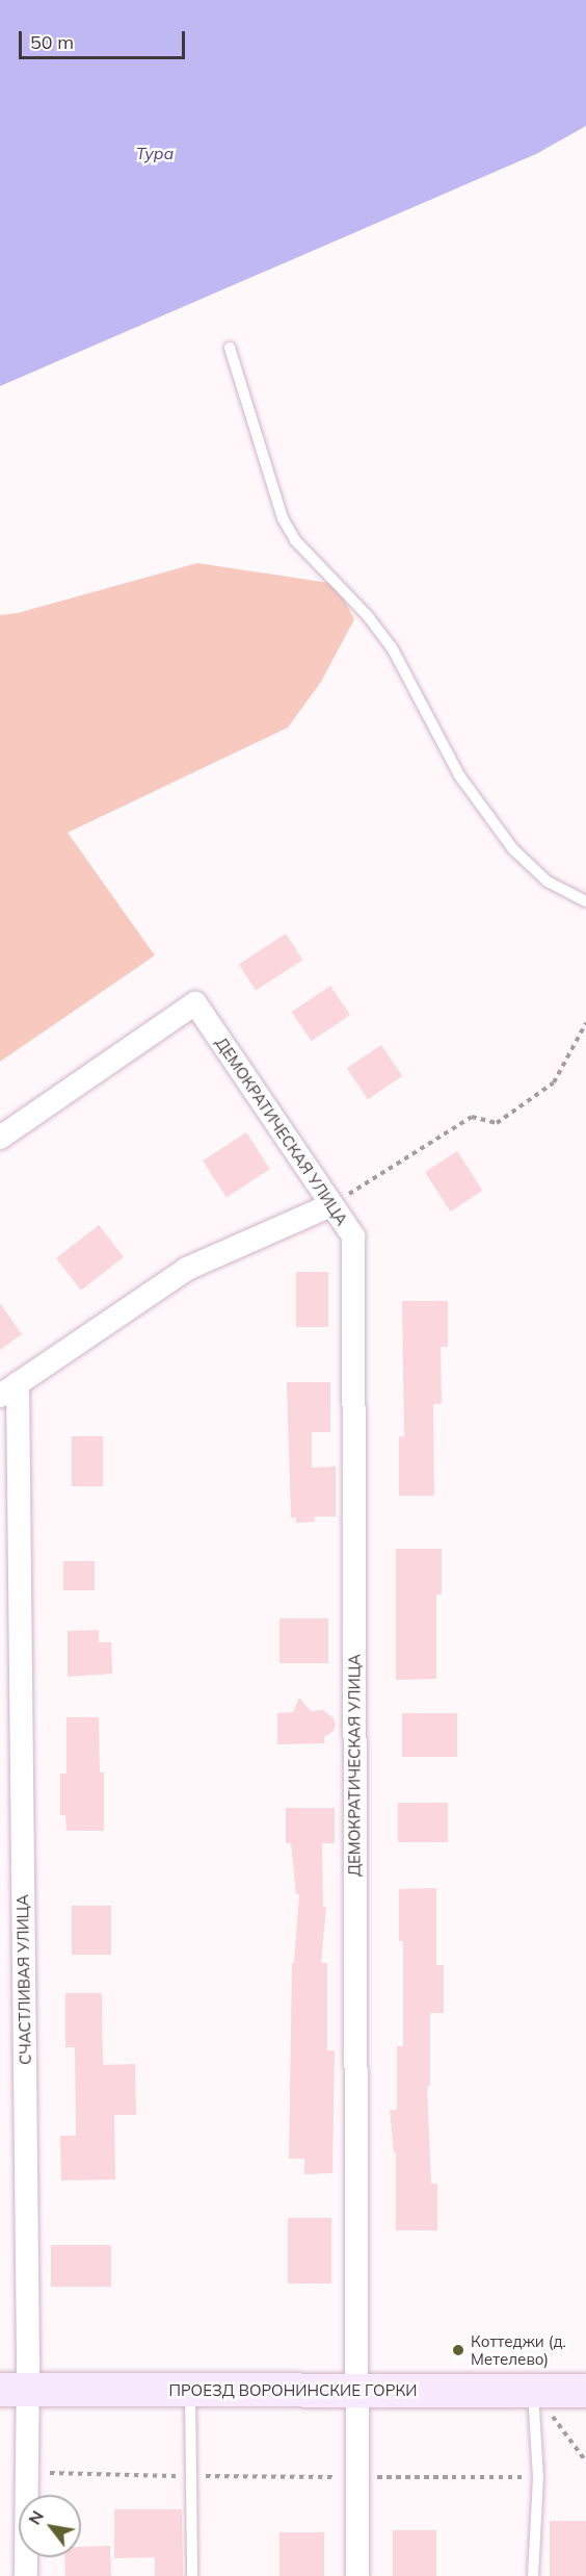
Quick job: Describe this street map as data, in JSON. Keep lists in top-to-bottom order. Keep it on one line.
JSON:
{"streets":{"street":["ДЕМОКРАТИЧЕСКАЯ УЛИЦА","СЧАСТЛИВАЯ УЛИЦА","ПРОЕЗД ВОРОНИНСКИЕ ГОРКИ"]},"crossings":[["ДЕМОКРАТИЧЕСКАЯ УЛИЦА","ПРОЕЗД ВОРОНИНСКИЕ ГОРКИ"],["СЧАСТЛИВАЯ УЛИЦА","ПРОЕЗД ВОРОНИНСКИЕ ГОРКИ"]],"water":["Тура"],"places":["Коттеджи (д. Метелево)"],"scale_bar":"50 m","north":"top left"}
